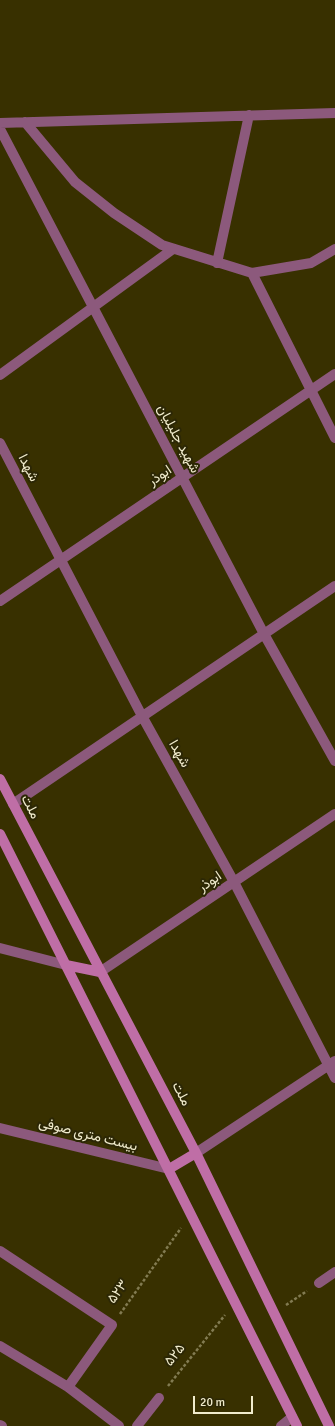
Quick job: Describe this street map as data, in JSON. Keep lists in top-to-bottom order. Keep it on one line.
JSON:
{"streets":{"street":["شهید جلیلیان","شهدا","ابوذر","ملت","بیست متری صوفی","۵۲۳"],"path":["۵۲۵"]},"crossings":[["شهید جلیلیان","ابوذر"],["شهدا","ابوذر"],["ابوذر","ملت"]],"scale_bar":"20 m"}
